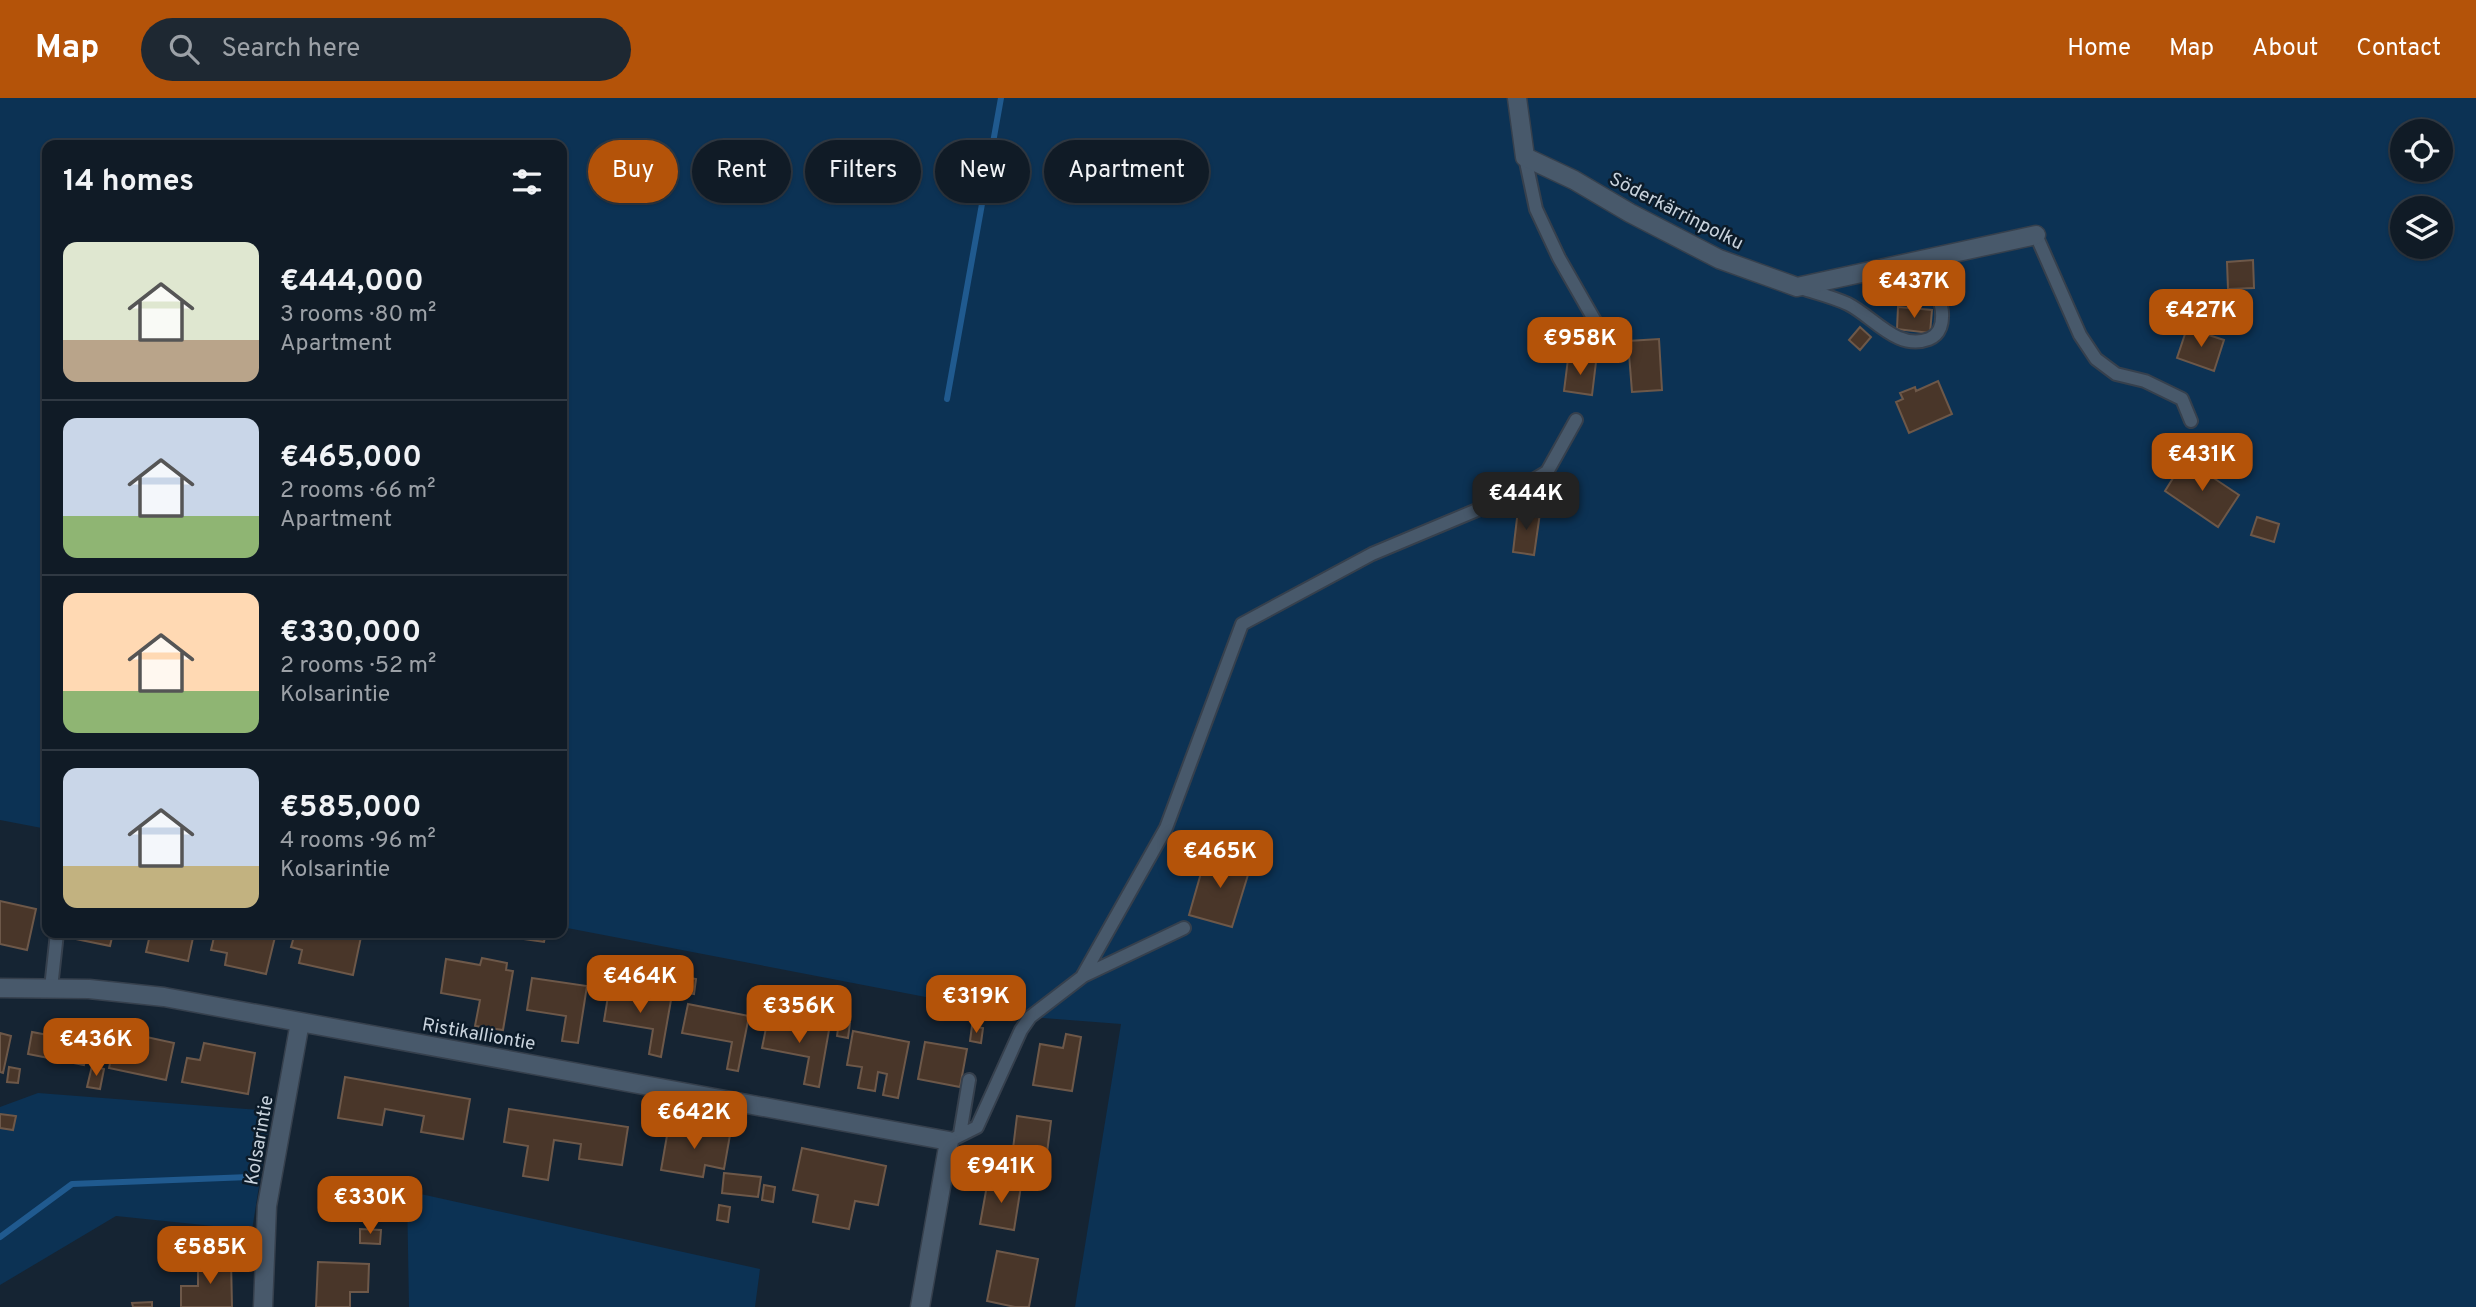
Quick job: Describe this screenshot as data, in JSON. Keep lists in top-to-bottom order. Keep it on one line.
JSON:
{"streets":{"street":["Söderkärrinpolku","Ristikalliontie","Kolsarintie"]},"crossings":[["Ristikalliontie","Kolsarintie"]],"page":{"header":"Map","search":"Search here","nav":["Home","Map","About","Contact"],"chip":["Buy","Rent","Filters","New","Apartment"],"heading":"14 homes","list":[{"name":"€444,000","note":"3 rooms · 80 m² · Apartment"},{"name":"€465,000","note":"2 rooms · 66 m² · Apartment"},{"name":"€330,000","note":"2 rooms · 52 m² · Kolsarintie"},{"name":"€585,000","note":"4 rooms · 96 m² · Kolsarintie"}],"price":["€437K","€427K","€958K","€431K","€444K","€465K","€464K","€319K","€356K","€436K","€642K","€941K","€330K","€585K"]}}
